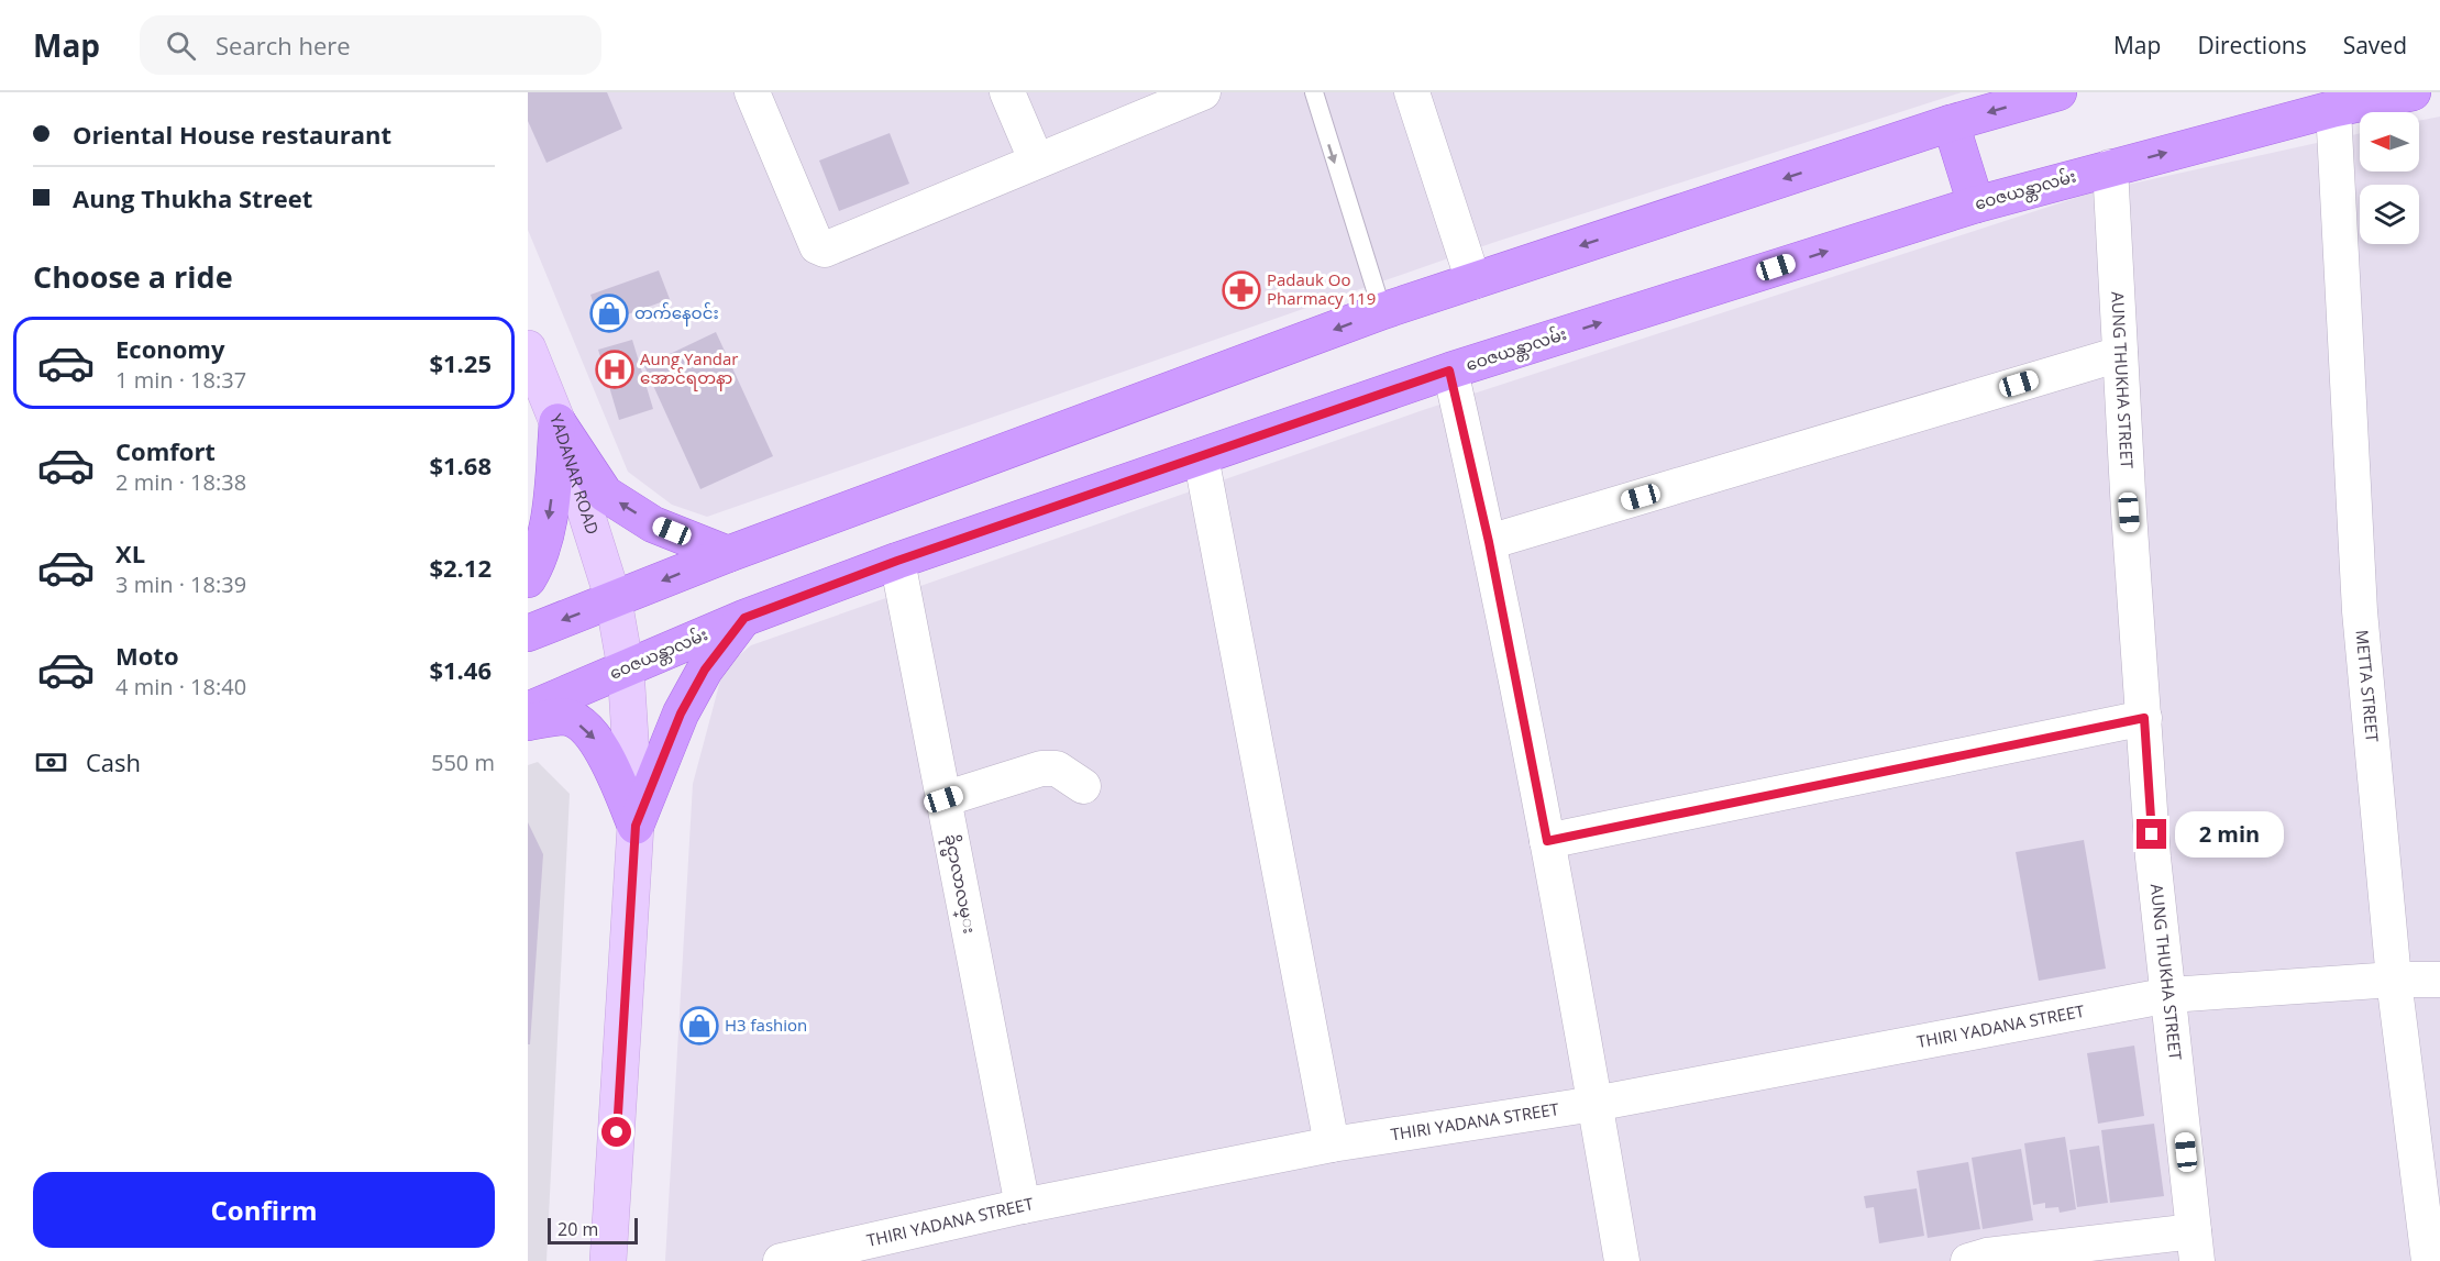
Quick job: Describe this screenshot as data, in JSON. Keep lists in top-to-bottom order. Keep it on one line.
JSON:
{"streets":{"main road":["ဝေဇယန္တာလမ်း","YADANAR ROAD"],"street":["AUNG THUKHA STREET","METTA STREET","ခိုင္မာလာလမ္း","THIRI YADANA STREET"]},"crossings":[["ဝေဇယန္တာလမ်း","AUNG THUKHA STREET"],["ဝေဇယန္တာလမ်း","YADANAR ROAD"],["ဝေဇယန္တာလမ်း","METTA STREET"],["ဝေဇယန္တာလမ်း","ခိုင္မာလာလမ္း"],["AUNG THUKHA STREET","THIRI YADANA STREET"],["METTA STREET","THIRI YADANA STREET"],["ခိုင္မာလာလမ္း","THIRI YADANA STREET"]],"places":{"pharmacy":["Padauk Oo Pharmacy 119"],"shop":["တက်နေဝင်း","H3 fashion"],"hospital":["Aung Yandar အောင်ရတနာ"]},"scale_bar":"20 m","north":"left","page":{"header":"Map","search":"Search here","nav":["Map","Directions","Saved"],"banner":["Oriental House restaurant","Aung Thukha Street"],"heading":"Choose a ride","list":[{"name":"Economy","note":"1 min · 18:37","value":"$1.25"},{"name":"Comfort","note":"2 min · 18:38","value":"$1.68"},{"name":"XL","note":"3 min · 18:39","value":"$2.12"},{"name":"Moto","note":"4 min · 18:40","value":"$1.46"}],"pay":["Cash","550 m"],"bubble":"2 min","buttons":"Confirm","scale":"20 m"}}
